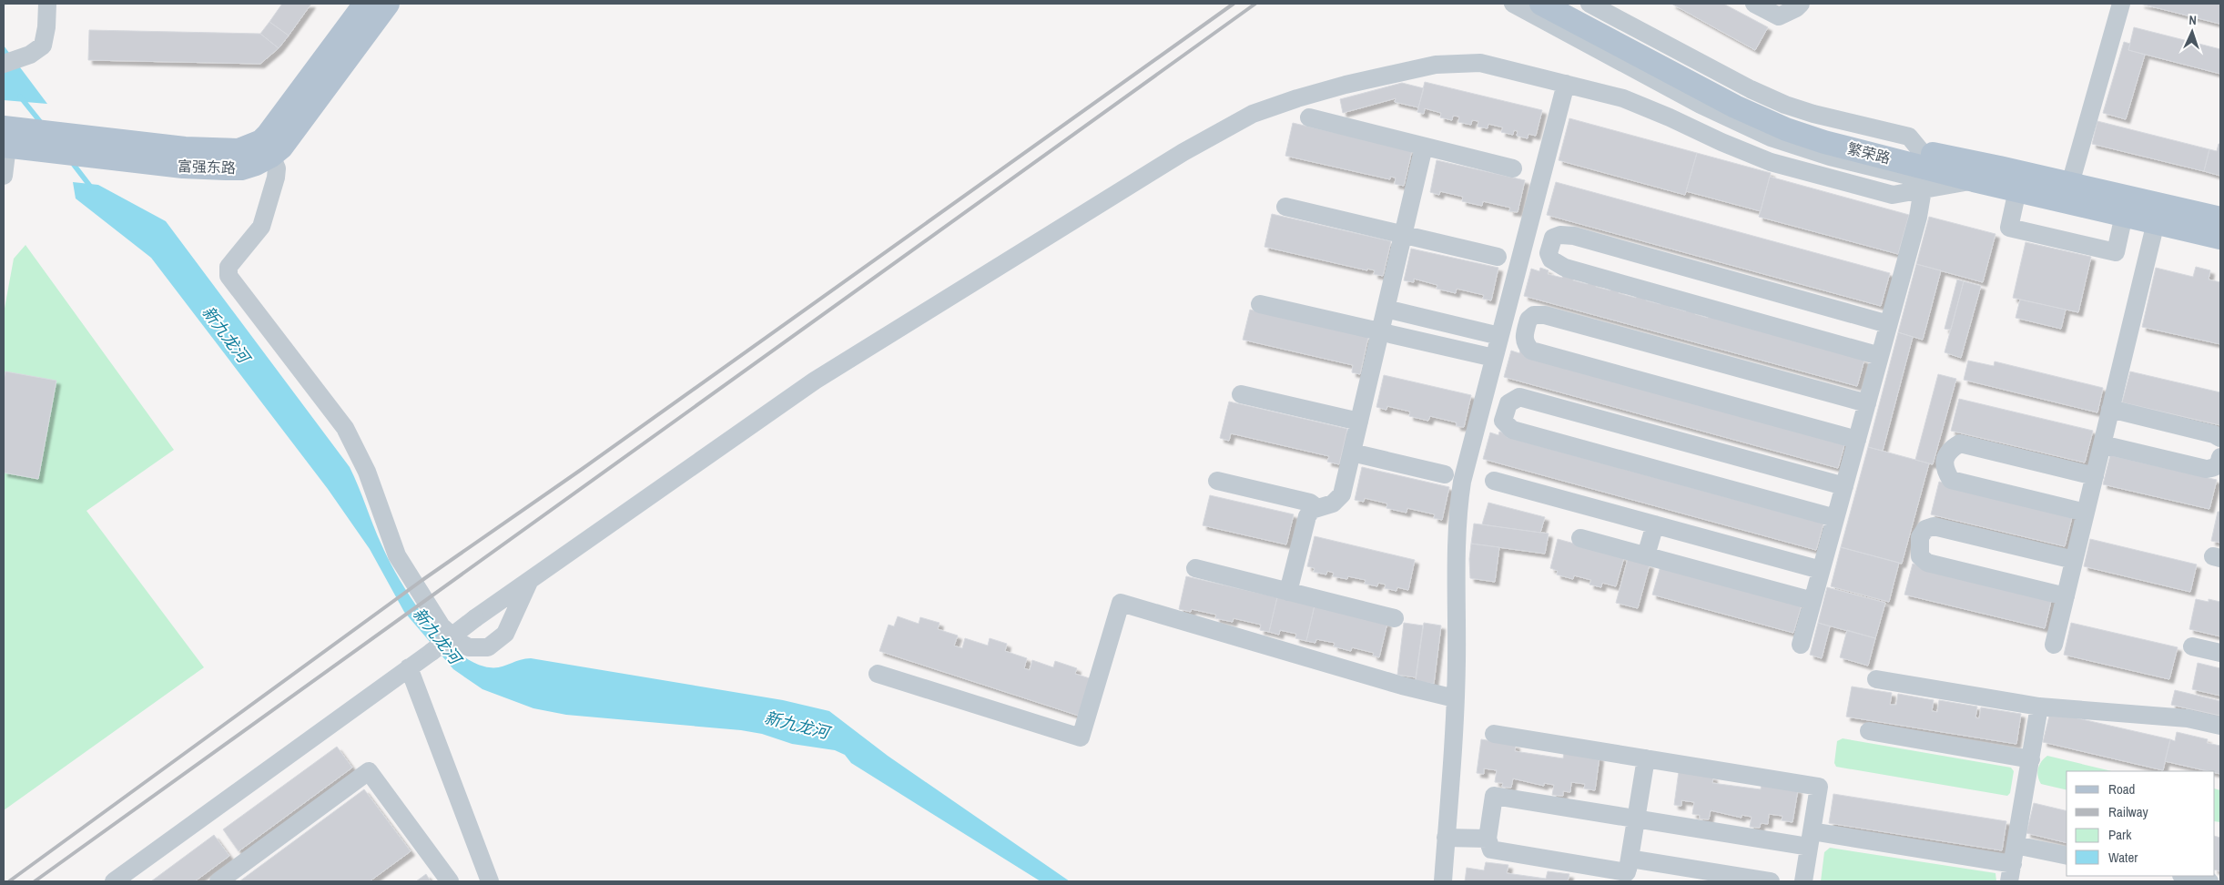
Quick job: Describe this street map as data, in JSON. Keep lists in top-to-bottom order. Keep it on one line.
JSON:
{"streets":{"main road":["繁荣路","富强东路"]},"water":["新九龙河"],"legend":["Road","Railway","Park","Water"],"north":"top"}
